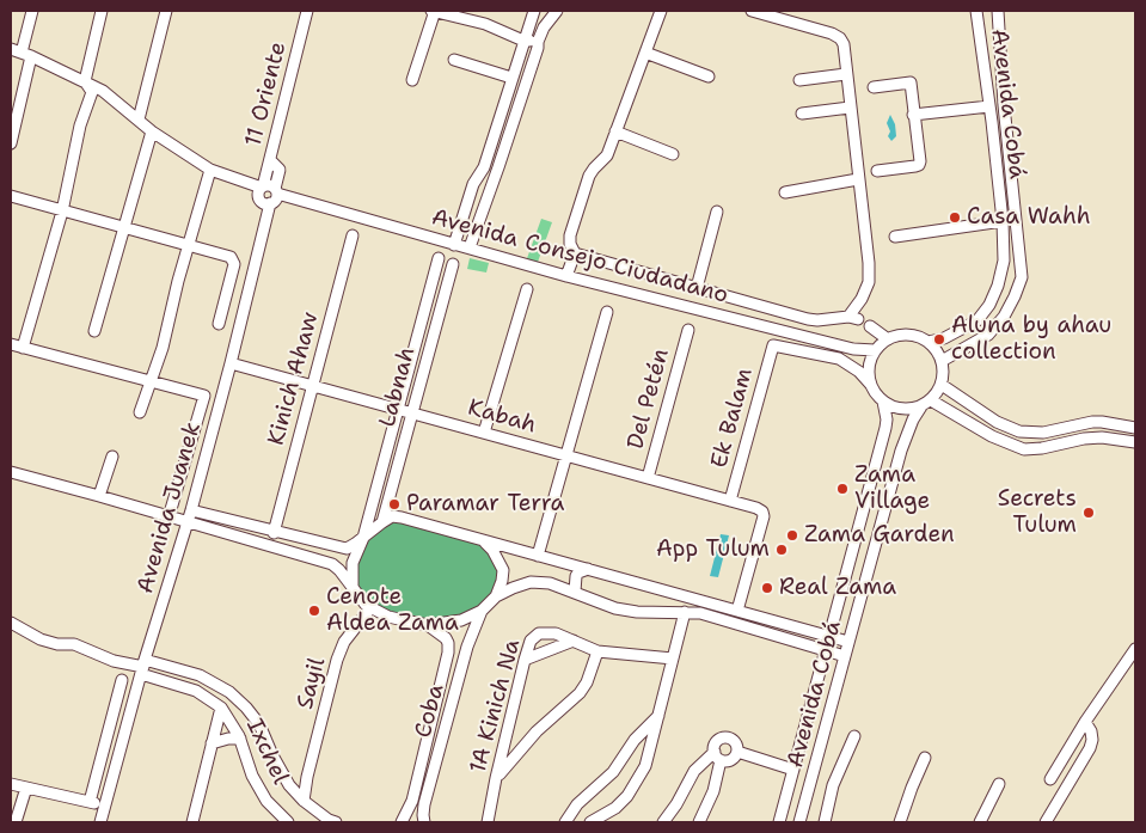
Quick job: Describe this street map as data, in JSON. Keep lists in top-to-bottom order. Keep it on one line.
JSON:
{"streets":{"street":["11 Oriente","Avenida Cobá","Avenida Consejo Ciudadano","Kinich Ahaw","Labnah","Del Petén","Kabah","Ek Balam","Avenida Juanek","Sayil","1A Kinich Na","Coba","Ixchel"]},"crossings":[["11 Oriente","Avenida Consejo Ciudadano"],["11 Oriente","Avenida Juanek"],["Avenida Cobá","Avenida Consejo Ciudadano"],["Avenida Cobá","Ek Balam"],["Avenida Consejo Ciudadano","Ek Balam"],["Avenida Consejo Ciudadano","Avenida Juanek"],["Kinich Ahaw","Kabah"],["Labnah","Kabah"],["Labnah","Sayil"],["Labnah","Coba"],["Del Petén","Kabah"],["Kabah","Ek Balam"],["Kabah","Avenida Juanek"],["Avenida Juanek","Ixchel"],["Sayil","Coba"]],"places":["Casa Wahh","Aluna by ahau collection","Zama Village","Paramar Terra","Secrets Tulum","Zama Garden","App Tulum","Real Zama","Cenote Aldea Zama"]}
